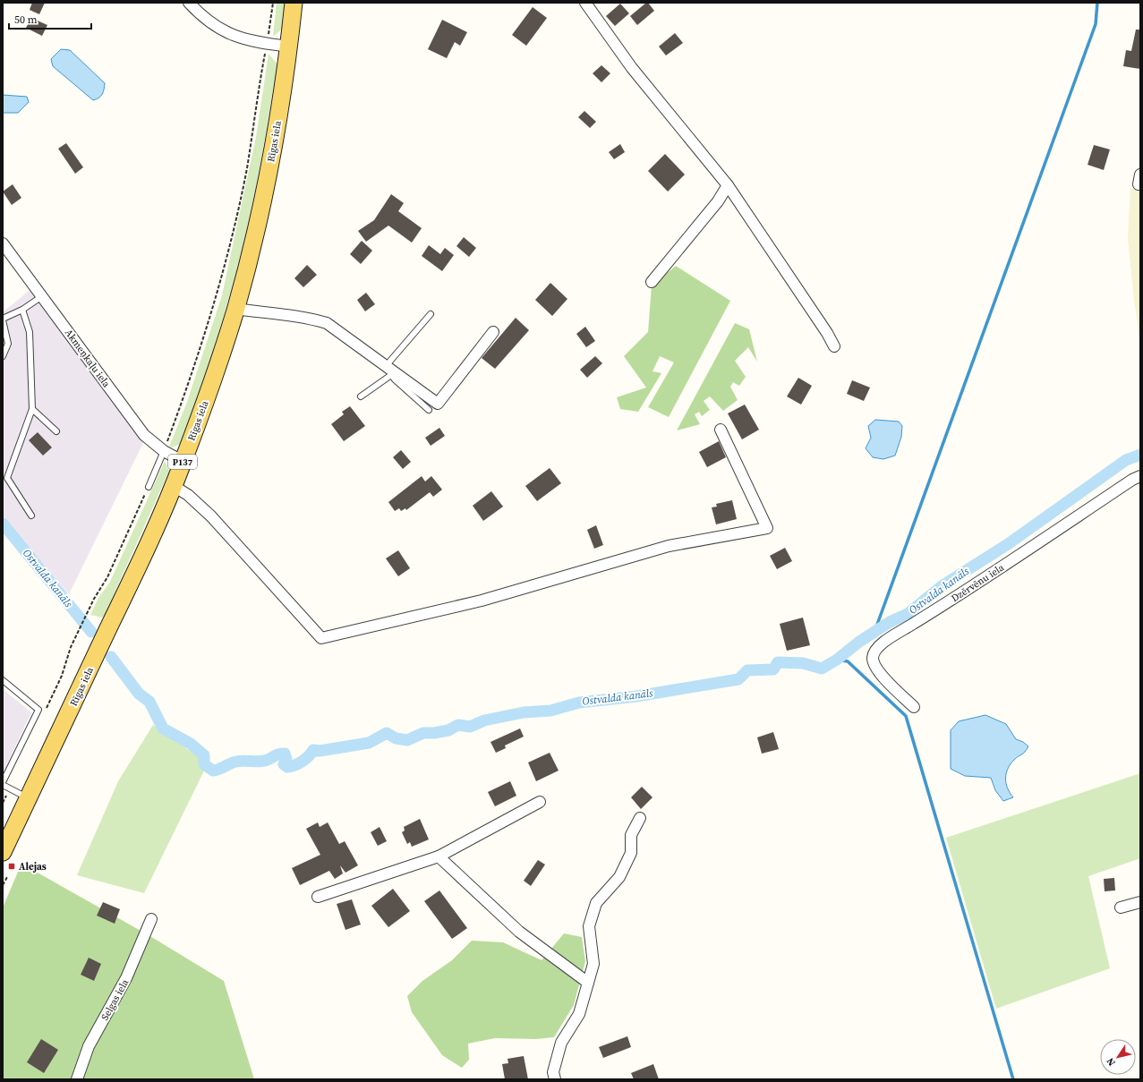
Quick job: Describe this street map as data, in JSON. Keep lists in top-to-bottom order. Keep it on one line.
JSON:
{"streets":{"main road":["Rīgas iela","P137"],"street":["Akmeņkaļu iela","Dzērvēnu iela","Selgas iela"]},"crossings":[["Rīgas iela","Akmeņkaļu iela"]],"water":["Ostvalda kanāls"],"places":{"transit":["Alejas"]},"scale_bar":"50 m","north":"bottom left"}
